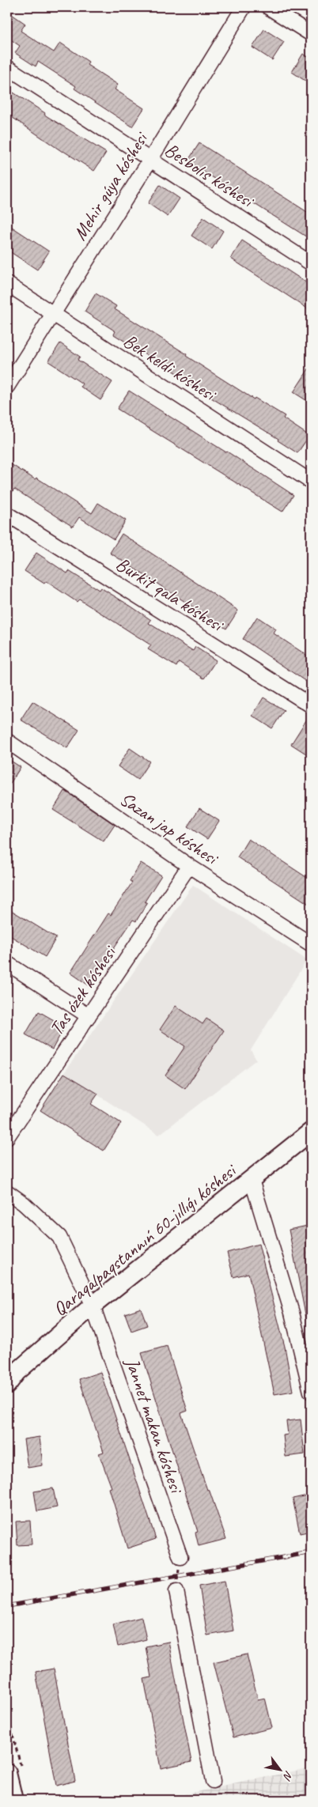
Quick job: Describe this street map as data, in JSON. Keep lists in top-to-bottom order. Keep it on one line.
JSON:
{"streets":{"street":["Besbolıs kóshesi","Mehir gúyа kóshesi","Bek keldi kóshesi","Burkit qala kóshesi","Sazan jap kóshesi","Tas ózek kóshesi","Qaraqalpaqstannıń 60-jıllıǵı kóshesi","Jannet makan kóshesi"]},"crossings":[["Besbolıs kóshesi","Mehir gúyа kóshesi"],["Mehir gúyа kóshesi","Bek keldi kóshesi"],["Sazan jap kóshesi","Tas ózek kóshesi"],["Qaraqalpaqstannıń 60-jıllıǵı kóshesi","Jannet makan kóshesi"]],"north":"bottom right"}
